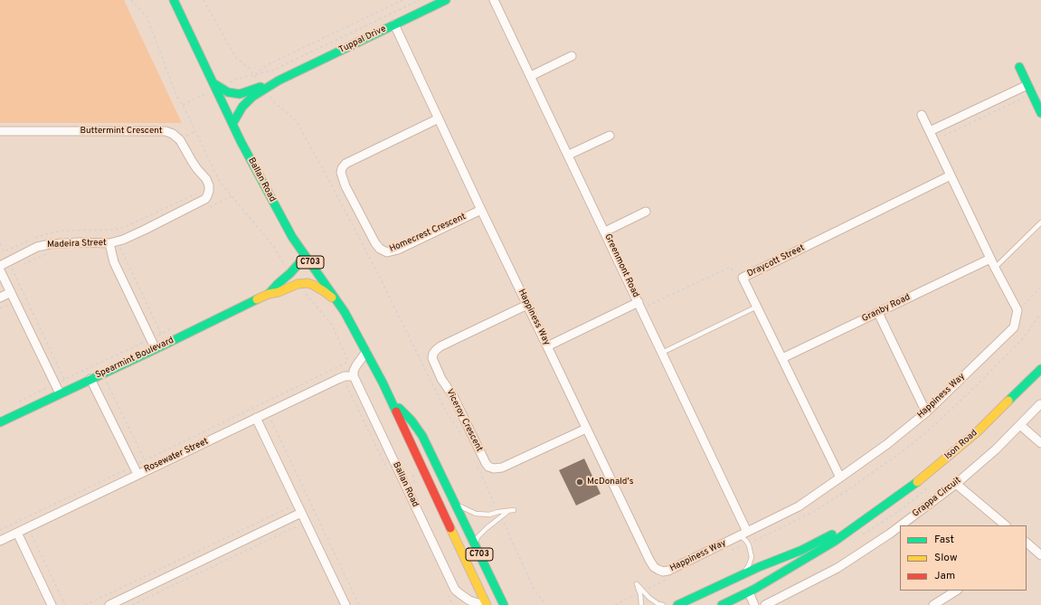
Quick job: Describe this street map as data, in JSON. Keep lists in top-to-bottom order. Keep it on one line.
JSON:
{"streets":{"main road":["Tuppal Drive","Ballan Road","C703","Spearmint Boulevard","Ison Road"],"street":["Buttermint Crescent","Homecrest Crescent","Madeira Street","Draycott Street","Greenmont Road","Granby Road","Happiness Way","Viceroy Crescent","Rosewater Street","Grappa Circuit"]},"crossings":[["Tuppal Drive","Ballan Road"],["Tuppal Drive","Happiness Way"],["Buttermint Crescent","Madeira Street"],["Ballan Road","Spearmint Boulevard"],["Ballan Road","Rosewater Street"],["Homecrest Crescent","Happiness Way"],["Draycott Street","Granby Road"],["Draycott Street","Happiness Way"],["Greenmont Road","Happiness Way"],["Happiness Way","Viceroy Crescent"]],"places":["McDonald's"],"legend":["Fast","Slow","Jam"]}
